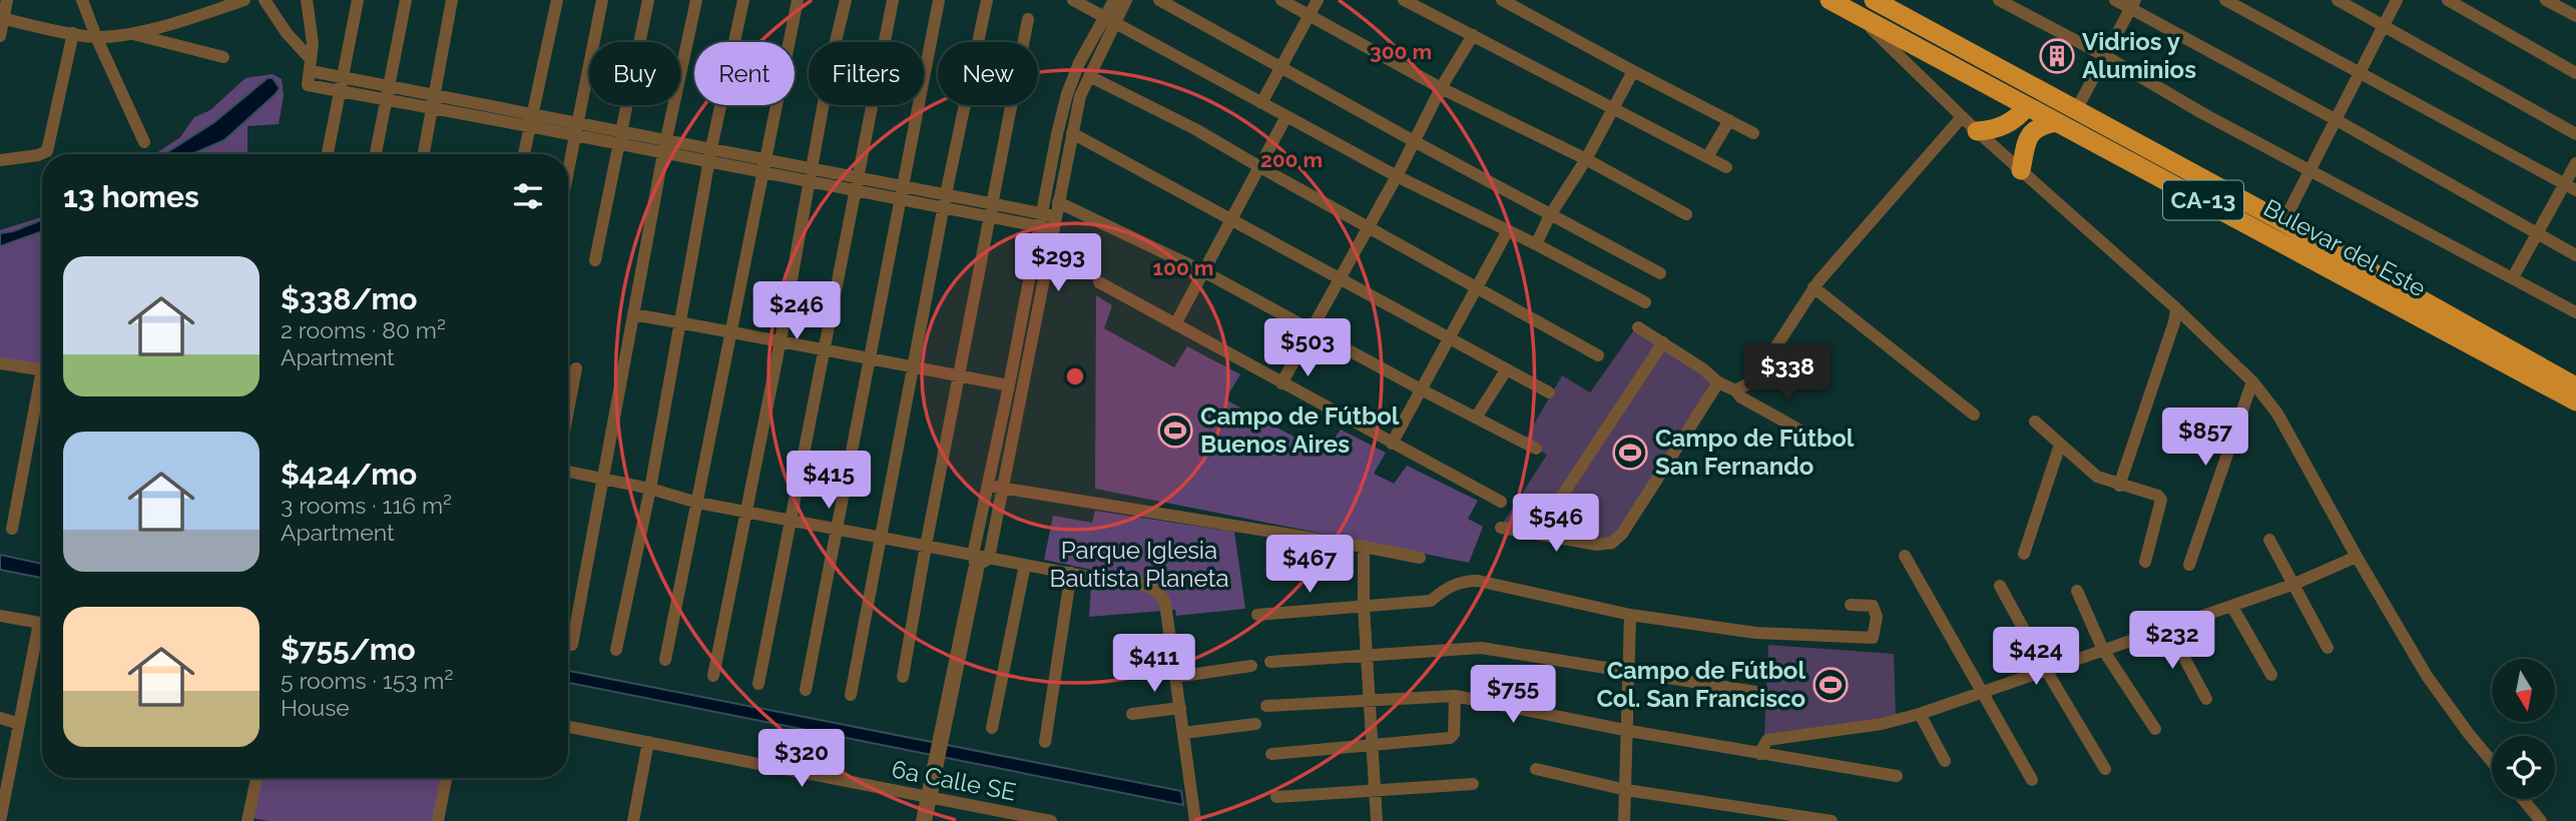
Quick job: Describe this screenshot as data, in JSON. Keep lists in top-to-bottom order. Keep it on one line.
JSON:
{"streets":{"highway":["CA-13","Bulevar del Este"],"street":["6a Calle SE"]},"parks":["Parque Iglesia Bautista Planeta"],"places":{"building":["Vidrios y Aluminios"],"sports":["Campo de Fútbol Buenos Aires","Campo de Fútbol San Fernando","Campo de Fútbol Col. San Francisco"]},"north":"bottom","page":{"chip":["Buy","Rent","Filters","New"],"heading":"13 homes","price":["$293","$246","$503","$338","$857","$415","$546","$467","$232","$424","$411","$755","$320"],"list":[{"name":"$338/mo","note":"2 rooms · 80 m² · Apartment"},{"name":"$424/mo","note":"3 rooms · 116 m² · Apartment"},{"name":"$755/mo","note":"5 rooms · 153 m² · House"}]},"rings":["300 m","200 m","100 m"]}
